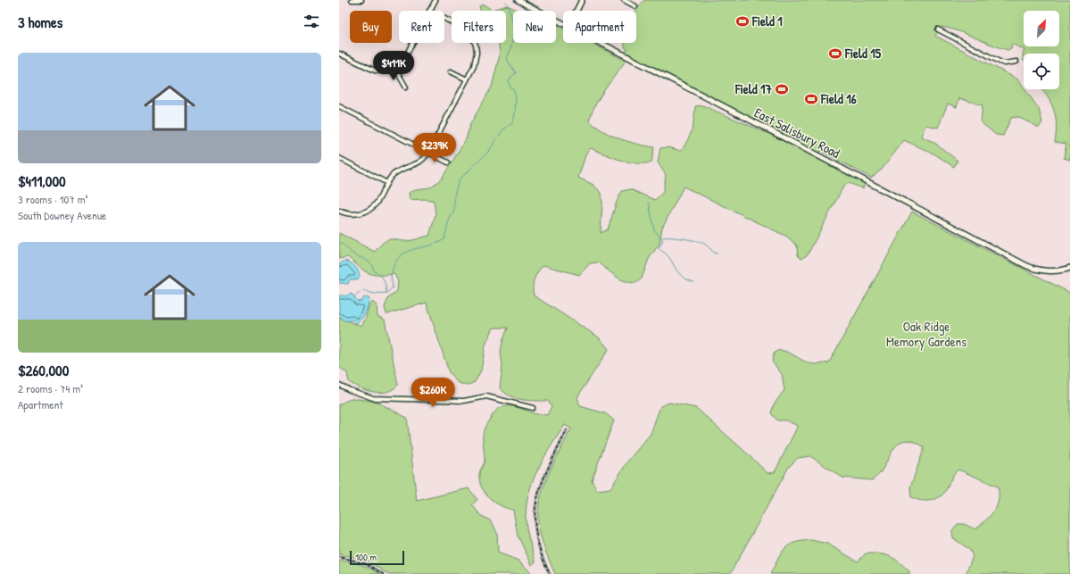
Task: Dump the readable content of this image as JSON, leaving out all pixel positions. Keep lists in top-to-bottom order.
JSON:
{
  "streets": {
    "street": ["East Salisbury Road"]
  },
  "parks": ["Oak Ridge Memory Gardens"],
  "places": {
    "sports": [
      "Field 1",
      "Field 15",
      "Field 17",
      "Field 16"
    ]
  },
  "scale_bar": "100 m",
  "north": "top right",
  "page": {
    "heading": "3 homes",
    "chip": [
      "Buy",
      "Rent",
      "Filters",
      "New",
      "Apartment"
    ],
    "list": [
      {
        "name": "$411,000",
        "note": "3 rooms · 107 m² · South Downey Avenue"
      },
      {
        "name": "$260,000",
        "note": "2 rooms · 74 m² · Apartment"
      }
    ],
    "price": ["$411K", "$239K", "$260K"],
    "scale": "100 m"
  }
}
